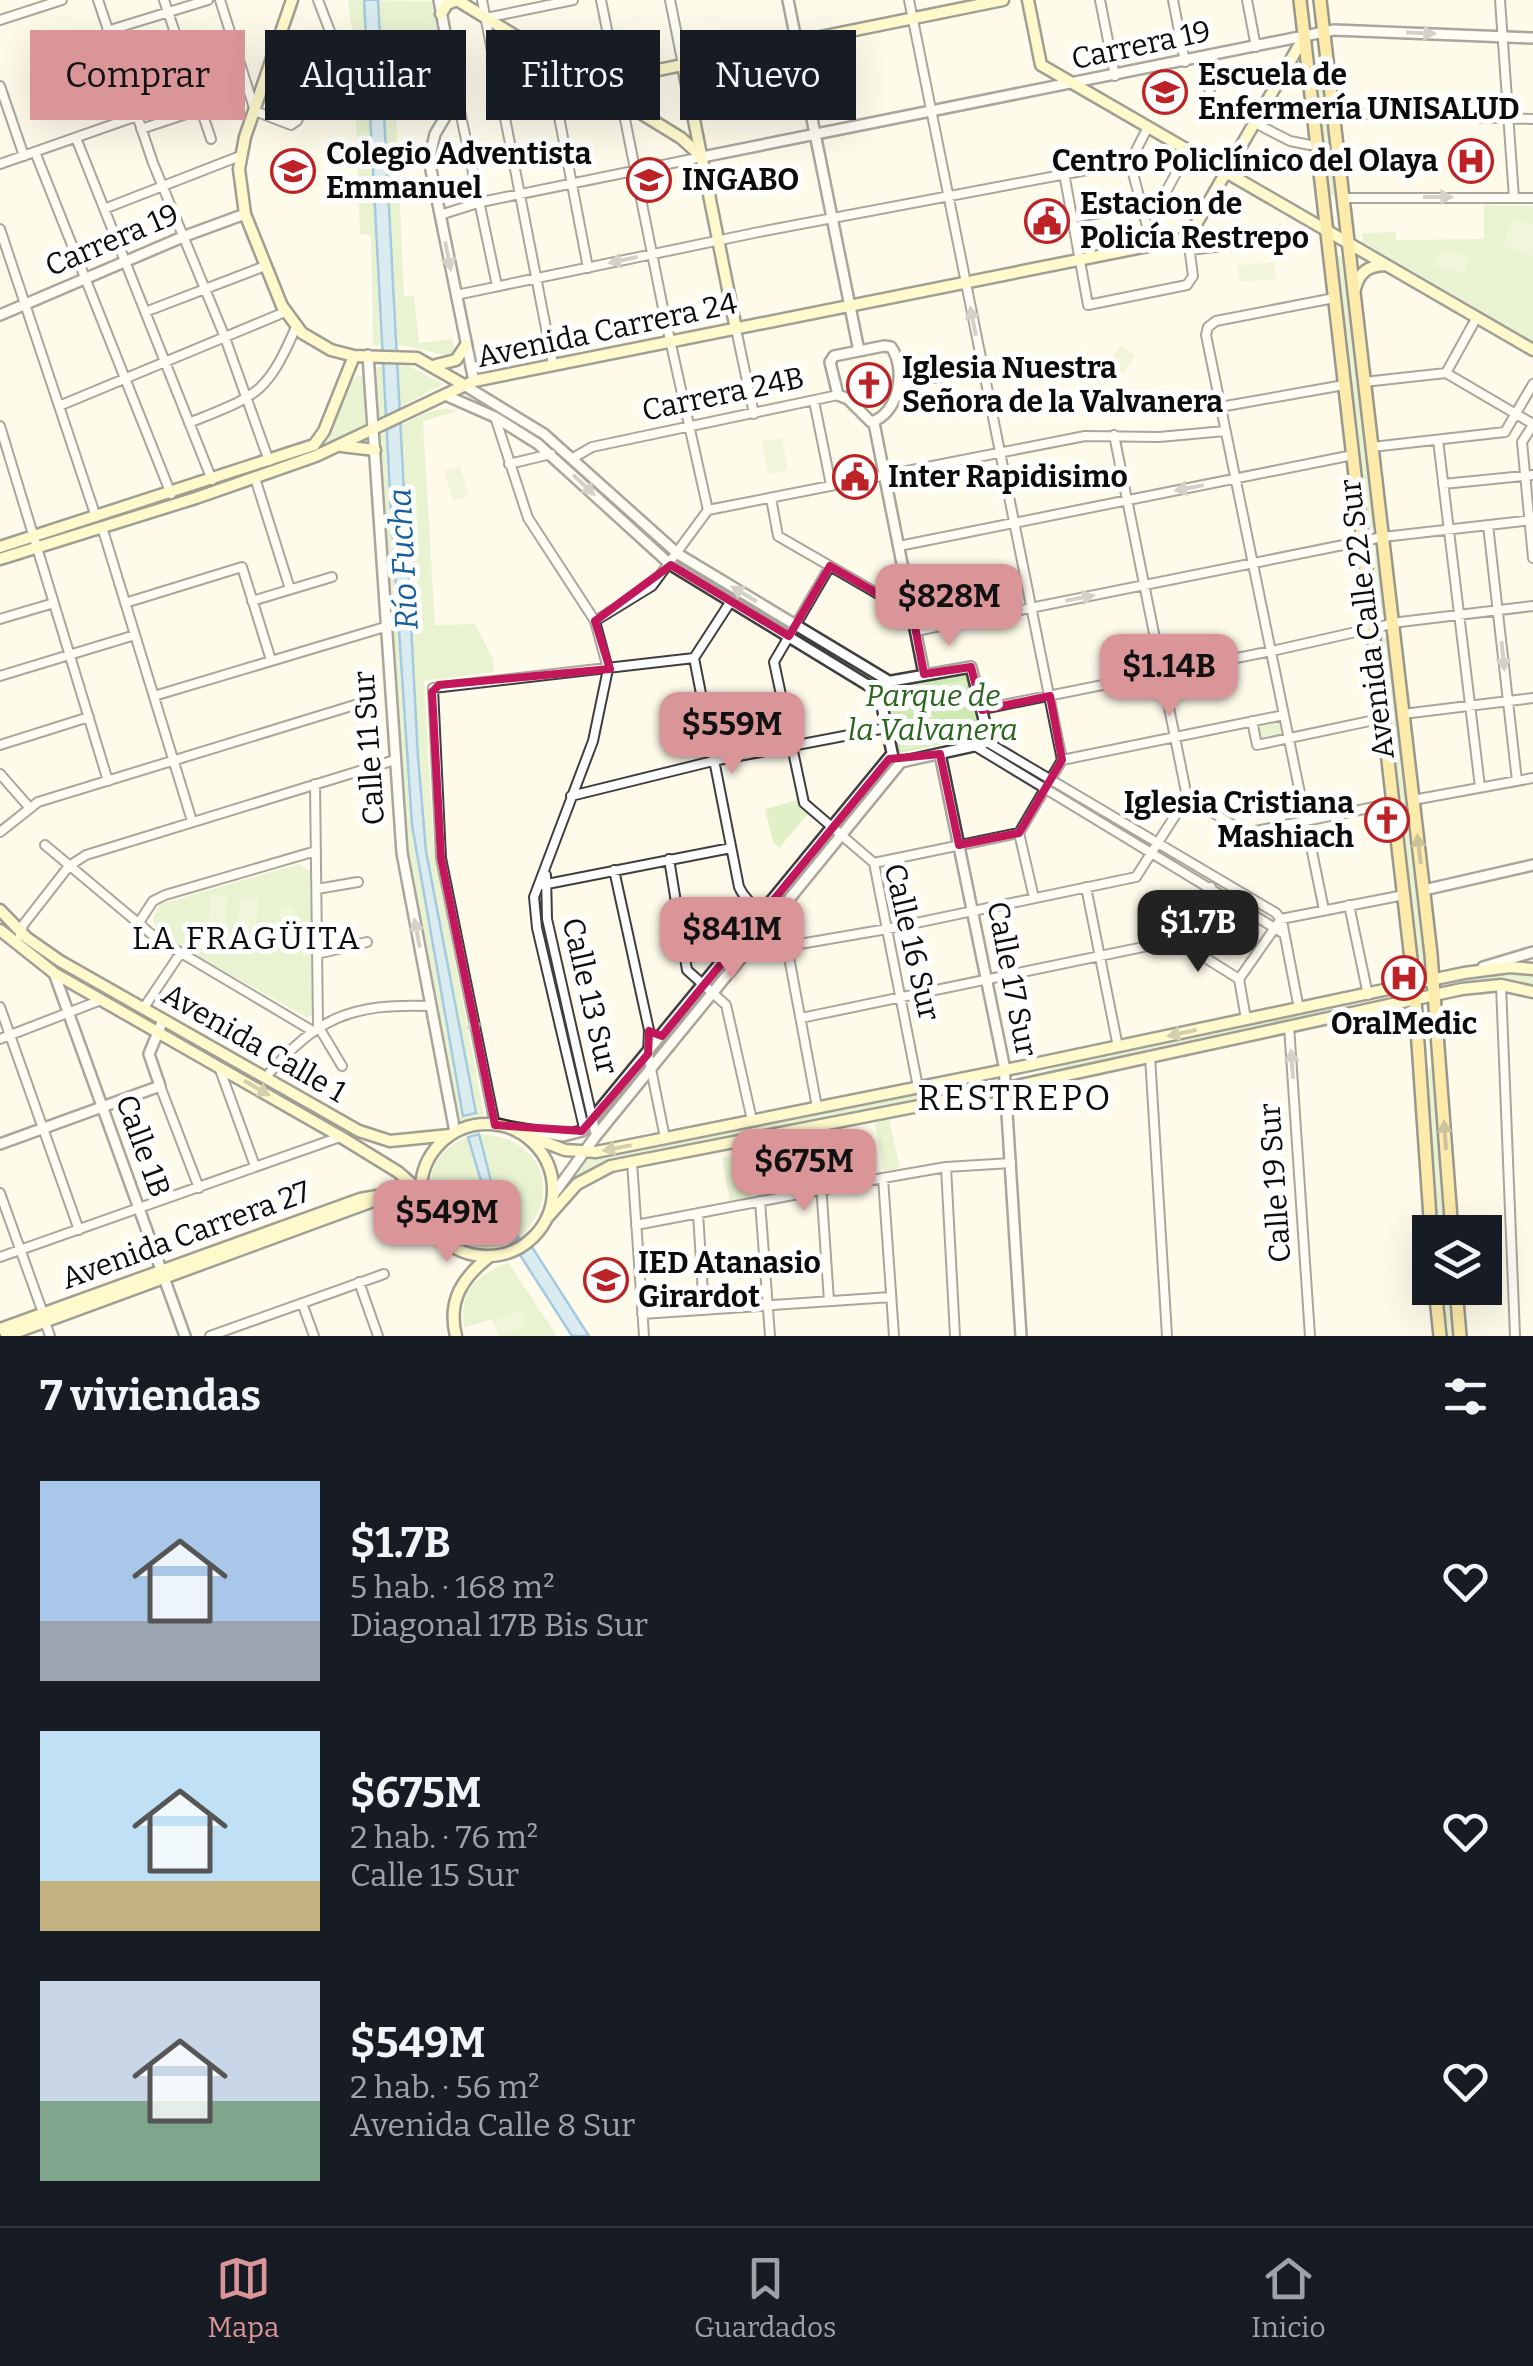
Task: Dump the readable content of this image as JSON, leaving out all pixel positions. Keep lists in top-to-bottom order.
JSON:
{
  "streets": {
    "main road": [
      "Avenida Carrera 24",
      "Avenida Calle 22 Sur",
      "Avenida Calle 1",
      "Avenida Carrera 27"
    ],
    "street": [
      "Carrera 19",
      "Carrera 24B",
      "Calle 11 Sur",
      "Calle 16 Sur",
      "Calle 17 Sur",
      "Calle 13 Sur",
      "Calle 1B",
      "Calle 19 Sur"
    ]
  },
  "crossings": [
    ["Carrera 19", "Avenida Calle 22 Sur"],
    ["Avenida Carrera 24", "Calle 11 Sur"],
    ["Calle 11 Sur", "Avenida Calle 1"],
    ["Calle 11 Sur", "Avenida Carrera 27"],
    ["Avenida Calle 1", "Calle 1B"],
    ["Avenida Calle 1", "Avenida Carrera 27"],
    ["Calle 1B", "Avenida Carrera 27"]
  ],
  "one_way": ["Calle 19 Sur"],
  "districts": ["LA FRAGÜITA", "RESTREPO"],
  "water": ["Río Fucha"],
  "parks": ["Parque de la Valvanera"],
  "places": {
    "school or university": [
      "Escuela de Enfermería UNISALUD",
      "Colegio Adventista Emmanuel",
      "INGABO",
      "IED Atanasio Girardot"
    ],
    "hospital": ["Centro Policlínico del Olaya", "OralMedic"],
    "public building": ["Estacion de Policía Restrepo", "Inter Rapidisimo"],
    "church": ["Iglesia Nuestra Señora de la Valvanera", "Iglesia Cristiana Mashiach"]
  },
  "page": {
    "chip": [
      "Comprar",
      "Alquilar",
      "Filtros",
      "Nuevo"
    ],
    "price": [
      "$828M",
      "$1.14B",
      "$559M",
      "$1.7B",
      "$841M",
      "$675M",
      "$549M"
    ],
    "heading": "7 viviendas",
    "list": [
      {
        "name": "$1.7B",
        "note": "5 hab. · 168 m² · Diagonal 17B Bis Sur"
      },
      {
        "name": "$675M",
        "note": "2 hab. · 76 m² · Calle 15 Sur"
      },
      {
        "name": "$549M",
        "note": "2 hab. · 56 m² · Avenida Calle 8 Sur"
      }
    ],
    "tabs": ["Mapa", "Guardados", "Inicio"]
  }
}
